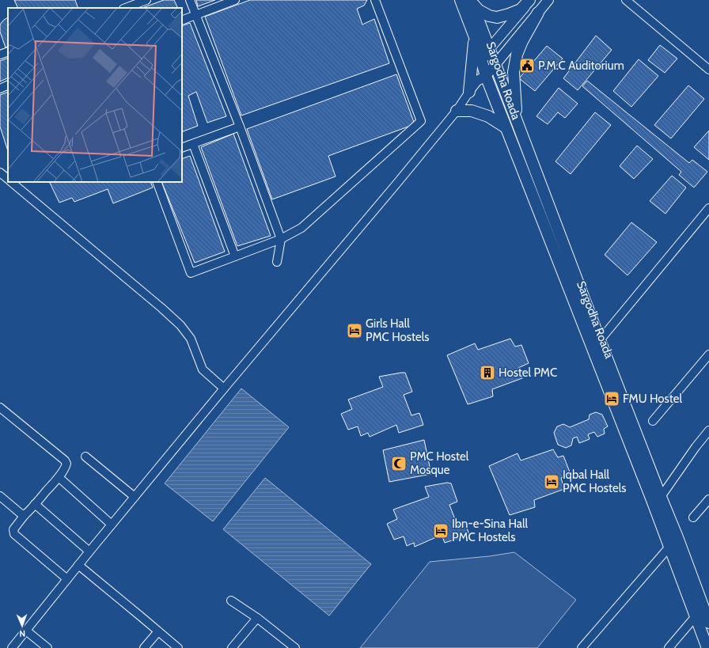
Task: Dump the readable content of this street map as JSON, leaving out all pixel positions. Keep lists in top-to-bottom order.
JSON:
{
  "streets": {
    "highway": ["Sargodha Roada"]
  },
  "places": {
    "public building": ["P.M.C Auditorium"],
    "hotel": [
      "Girls Hall PMC Hostels",
      "FMU Hostel",
      "Iqbal Hall PMC Hostels",
      "Ibn-e-Sina Hall PMC Hostels"
    ],
    "building": ["Hostel PMC"],
    "mosque": ["PMC Hostel Mosque"]
  },
  "north": "bottom"
}
